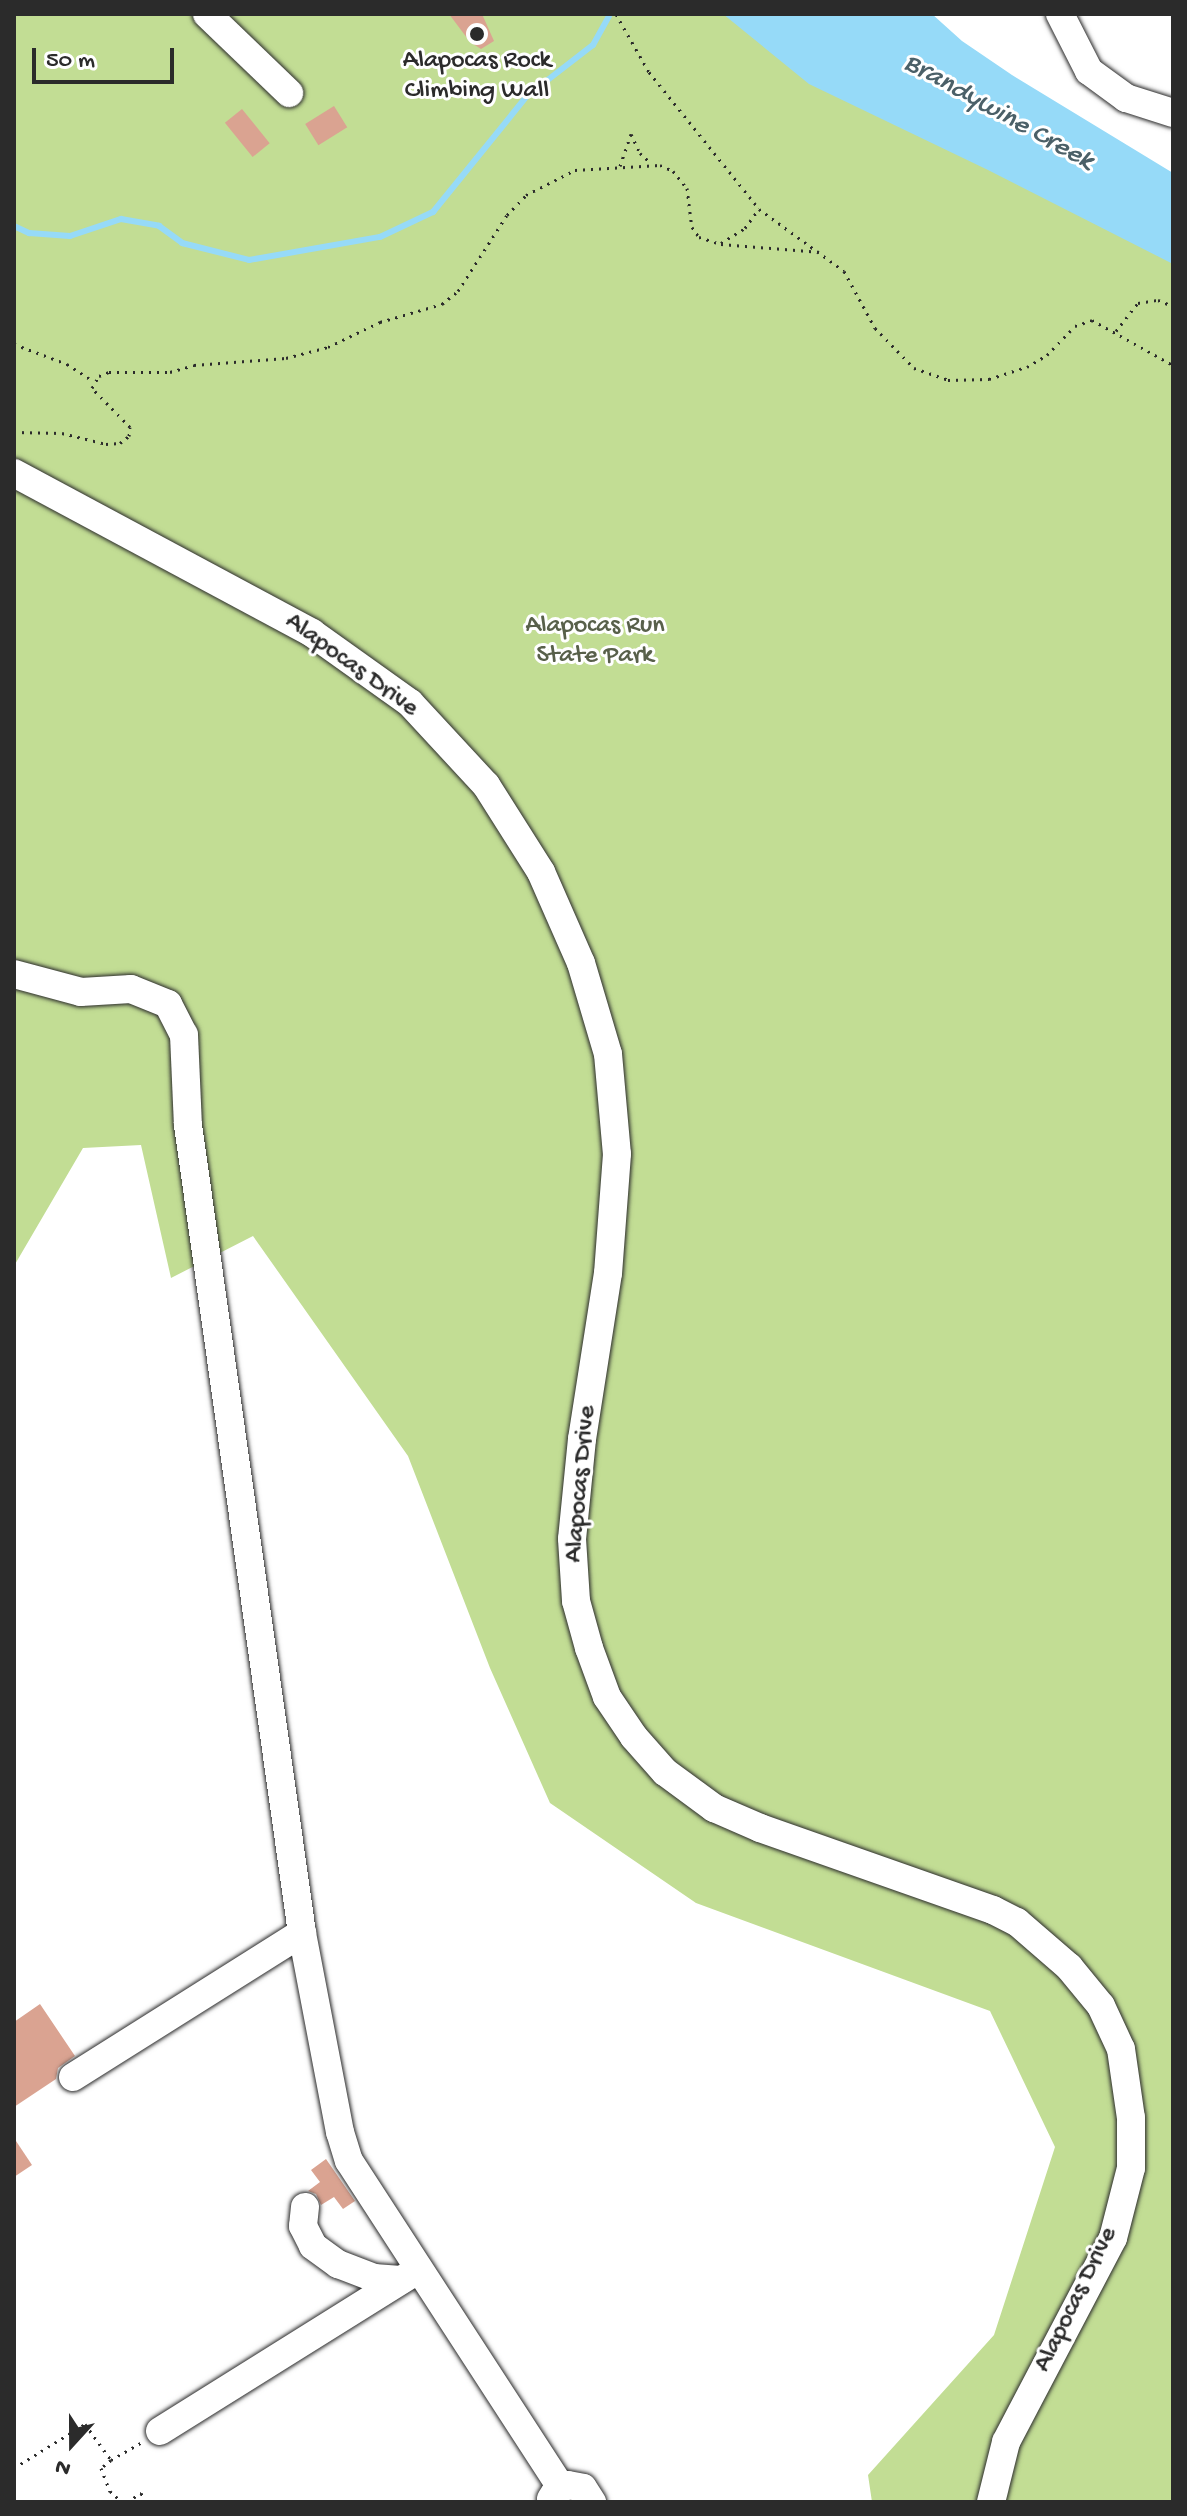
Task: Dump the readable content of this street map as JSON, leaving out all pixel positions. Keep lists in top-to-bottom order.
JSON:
{
  "streets": {
    "street": ["Alapocas Drive"]
  },
  "water": ["Brandywine Creek"],
  "parks": ["Alapocas Run State Park"],
  "places": ["Alapocas Rock Climbing Wall"],
  "scale_bar": "50 m",
  "north": "bottom"
}
